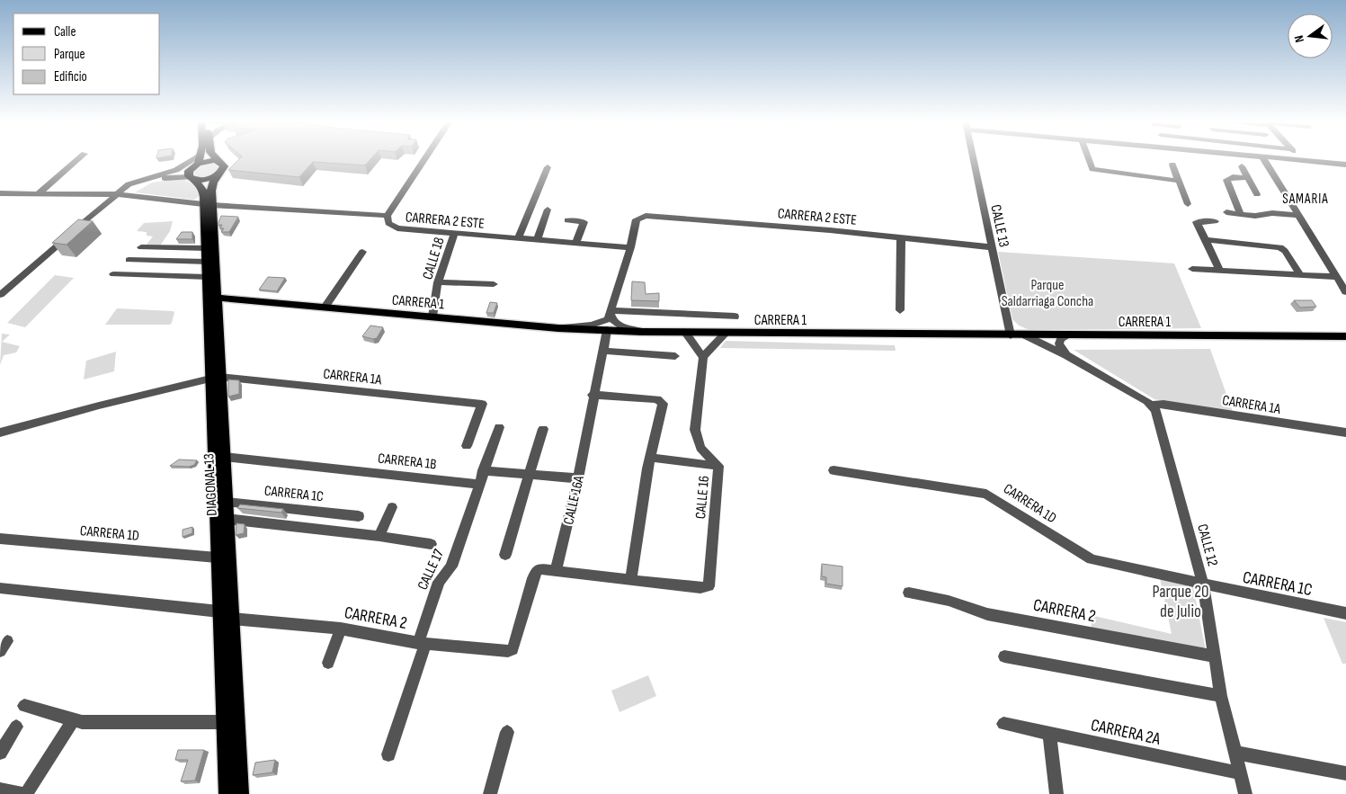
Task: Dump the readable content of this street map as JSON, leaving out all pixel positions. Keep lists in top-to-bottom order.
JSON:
{
  "streets": {
    "main road": ["CARRERA 1", "DIAGONAL 13"],
    "street": [
      "CARRERA 2 ESTE",
      "CALLE 13",
      "CALLE 18",
      "CARRERA 1A",
      "CARRERA 1B",
      "CARRERA 1C",
      "CALLE 16",
      "CALLE 16A",
      "CARRERA 1D",
      "CALLE 12",
      "CALLE 17",
      "CARRERA 2",
      "CARRERA 2A"
    ]
  },
  "crossings": [
    ["CARRERA 2 ESTE", "CALLE 13"],
    ["CARRERA 2 ESTE", "CALLE 18"],
    ["CARRERA 2 ESTE", "DIAGONAL 13"],
    ["CALLE 13", "CARRERA 1"],
    ["CALLE 18", "CARRERA 1"],
    ["CARRERA 1", "DIAGONAL 13"],
    ["CARRERA 1", "CALLE 16A"],
    ["CARRERA 1A", "DIAGONAL 13"],
    ["CARRERA 1A", "CALLE 12"],
    ["CARRERA 1B", "DIAGONAL 13"],
    ["CARRERA 1B", "CALLE 17"],
    ["DIAGONAL 13", "CARRERA 1C"],
    ["DIAGONAL 13", "CARRERA 1D"],
    ["DIAGONAL 13", "CARRERA 2"],
    ["CARRERA 1C", "CARRERA 1D"],
    ["CARRERA 1C", "CALLE 12"],
    ["CALLE 16A", "CARRERA 2"],
    ["CARRERA 1D", "CALLE 12"],
    ["CALLE 12", "CARRERA 2"],
    ["CALLE 12", "CARRERA 2A"],
    ["CALLE 17", "CARRERA 2"]
  ],
  "districts": ["SAMARIA"],
  "parks": ["Parque Saldarriaga Concha", "Parque 20 de Julio"],
  "legend": ["Calle", "Parque", "Edificio"],
  "north": "left"
}
